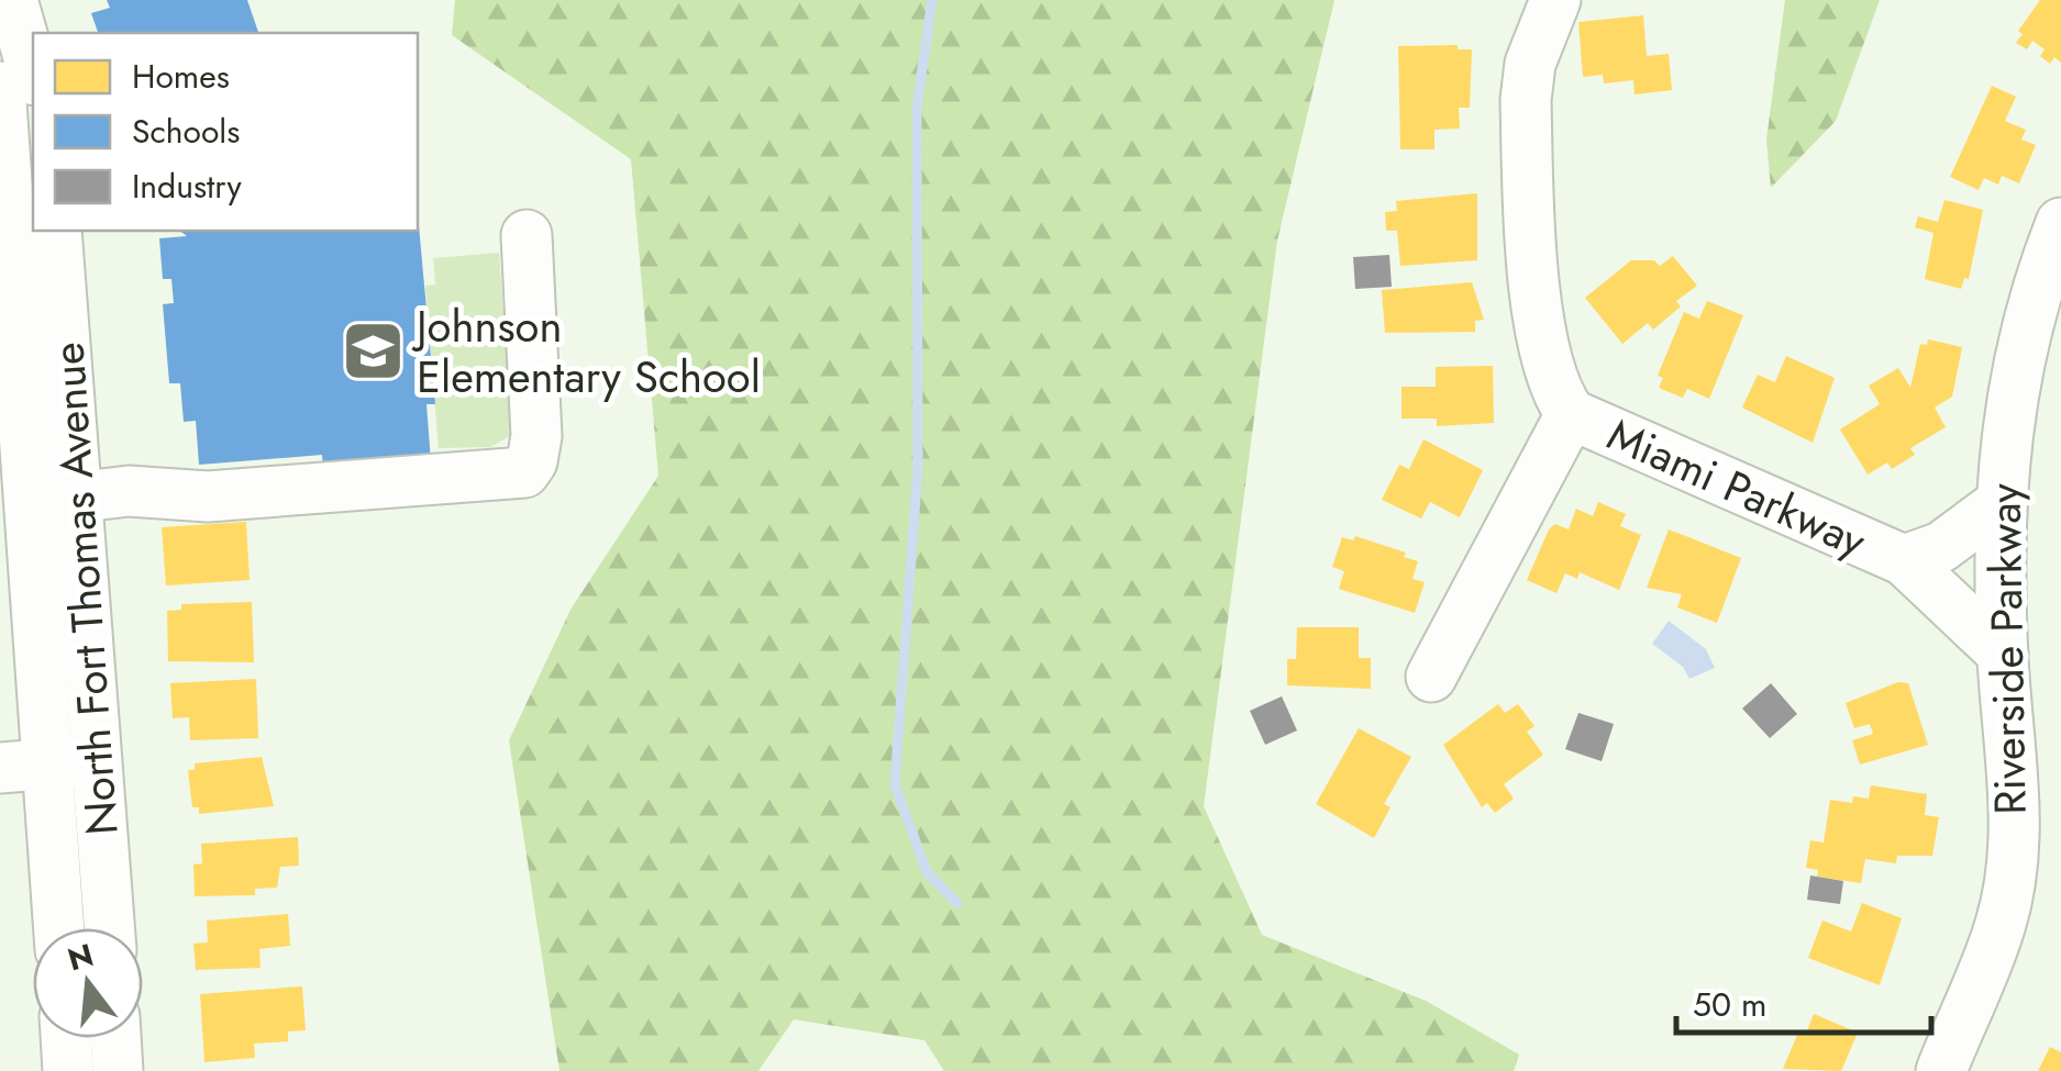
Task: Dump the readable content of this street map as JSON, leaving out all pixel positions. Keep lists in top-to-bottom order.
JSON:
{
  "streets": {
    "street": ["Miami Parkway", "North Fort Thomas Avenue", "Riverside Parkway"]
  },
  "crossings": [
    ["Miami Parkway", "Riverside Parkway"]
  ],
  "places": {
    "school or university": ["Johnson Elementary School"]
  },
  "legend": ["Homes", "Schools", "Industry"],
  "scale_bar": "50 m",
  "north": "top"
}
